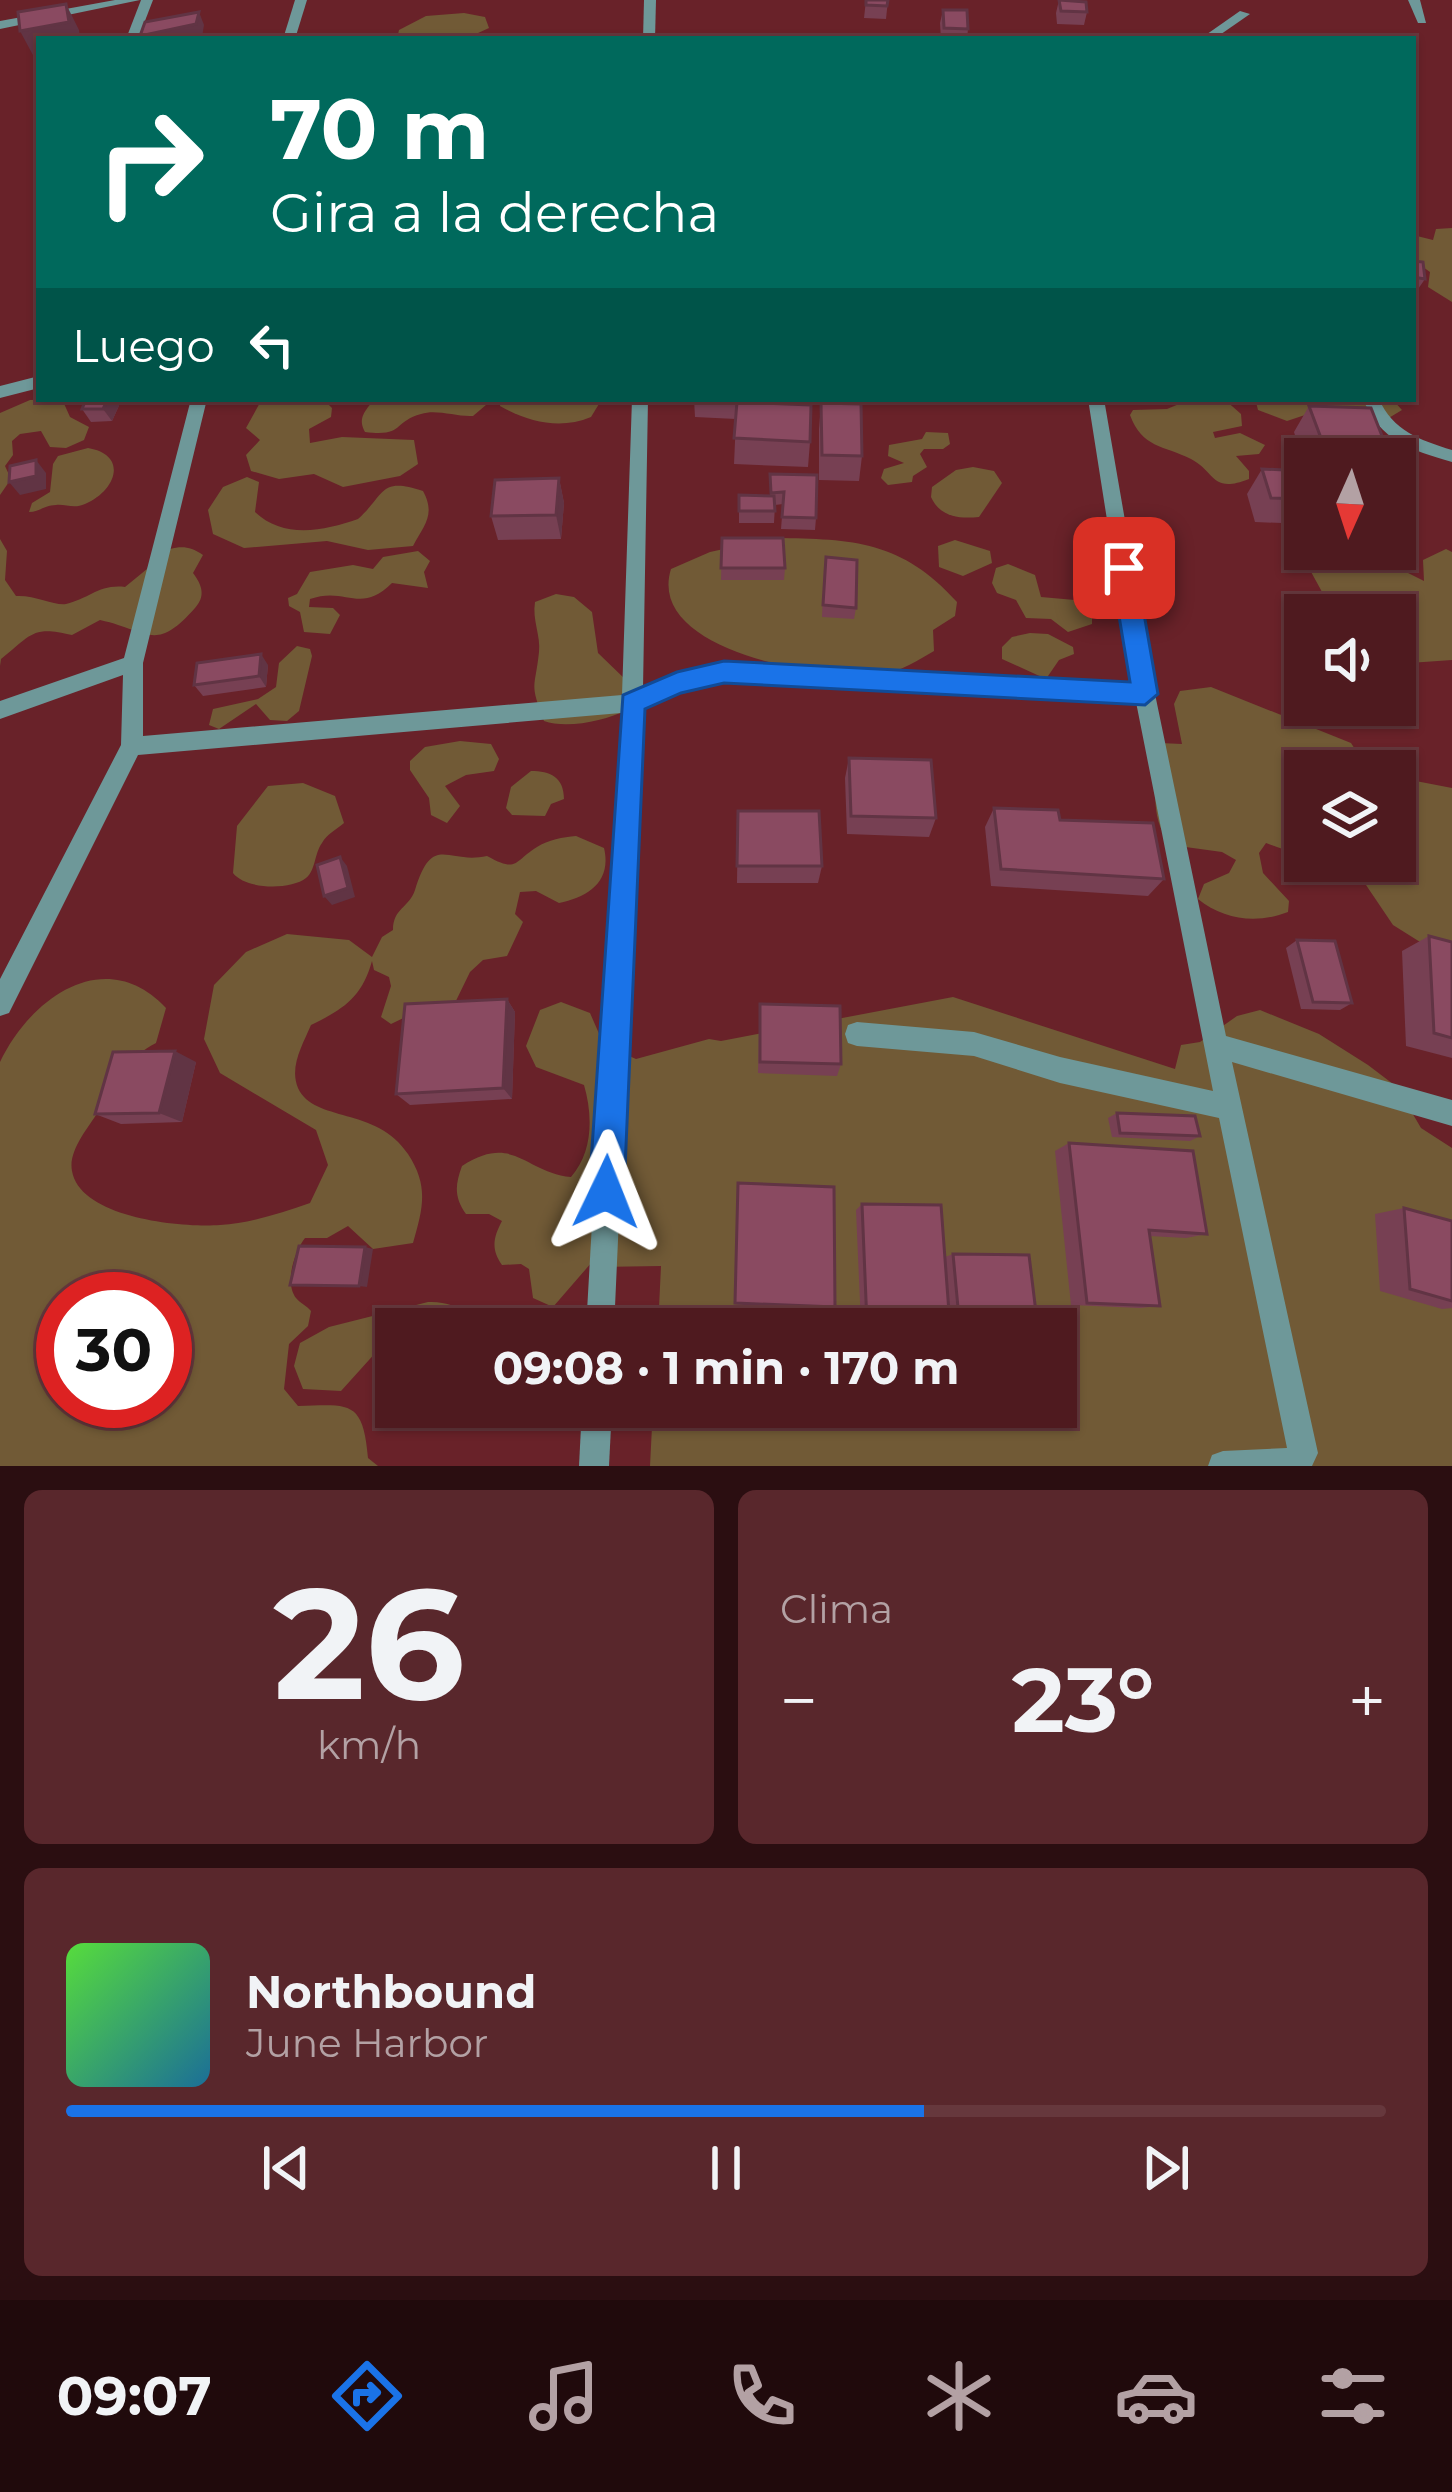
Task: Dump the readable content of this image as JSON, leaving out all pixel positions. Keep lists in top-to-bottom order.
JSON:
{
  "north": "bottom",
  "page": {
    "turn": ["70 m", "Gira a la derecha"],
    "then": "Luego",
    "limit": "30",
    "trip": "09:08 · 1 min · 170 m",
    "tile": [
      ["26", "km/h"],
      "Clima"
    ],
    "heat": ["−", "23°", "+"],
    "song": ["Northbound", "June Harbor"],
    "tabs": "09:07"
  }
}
